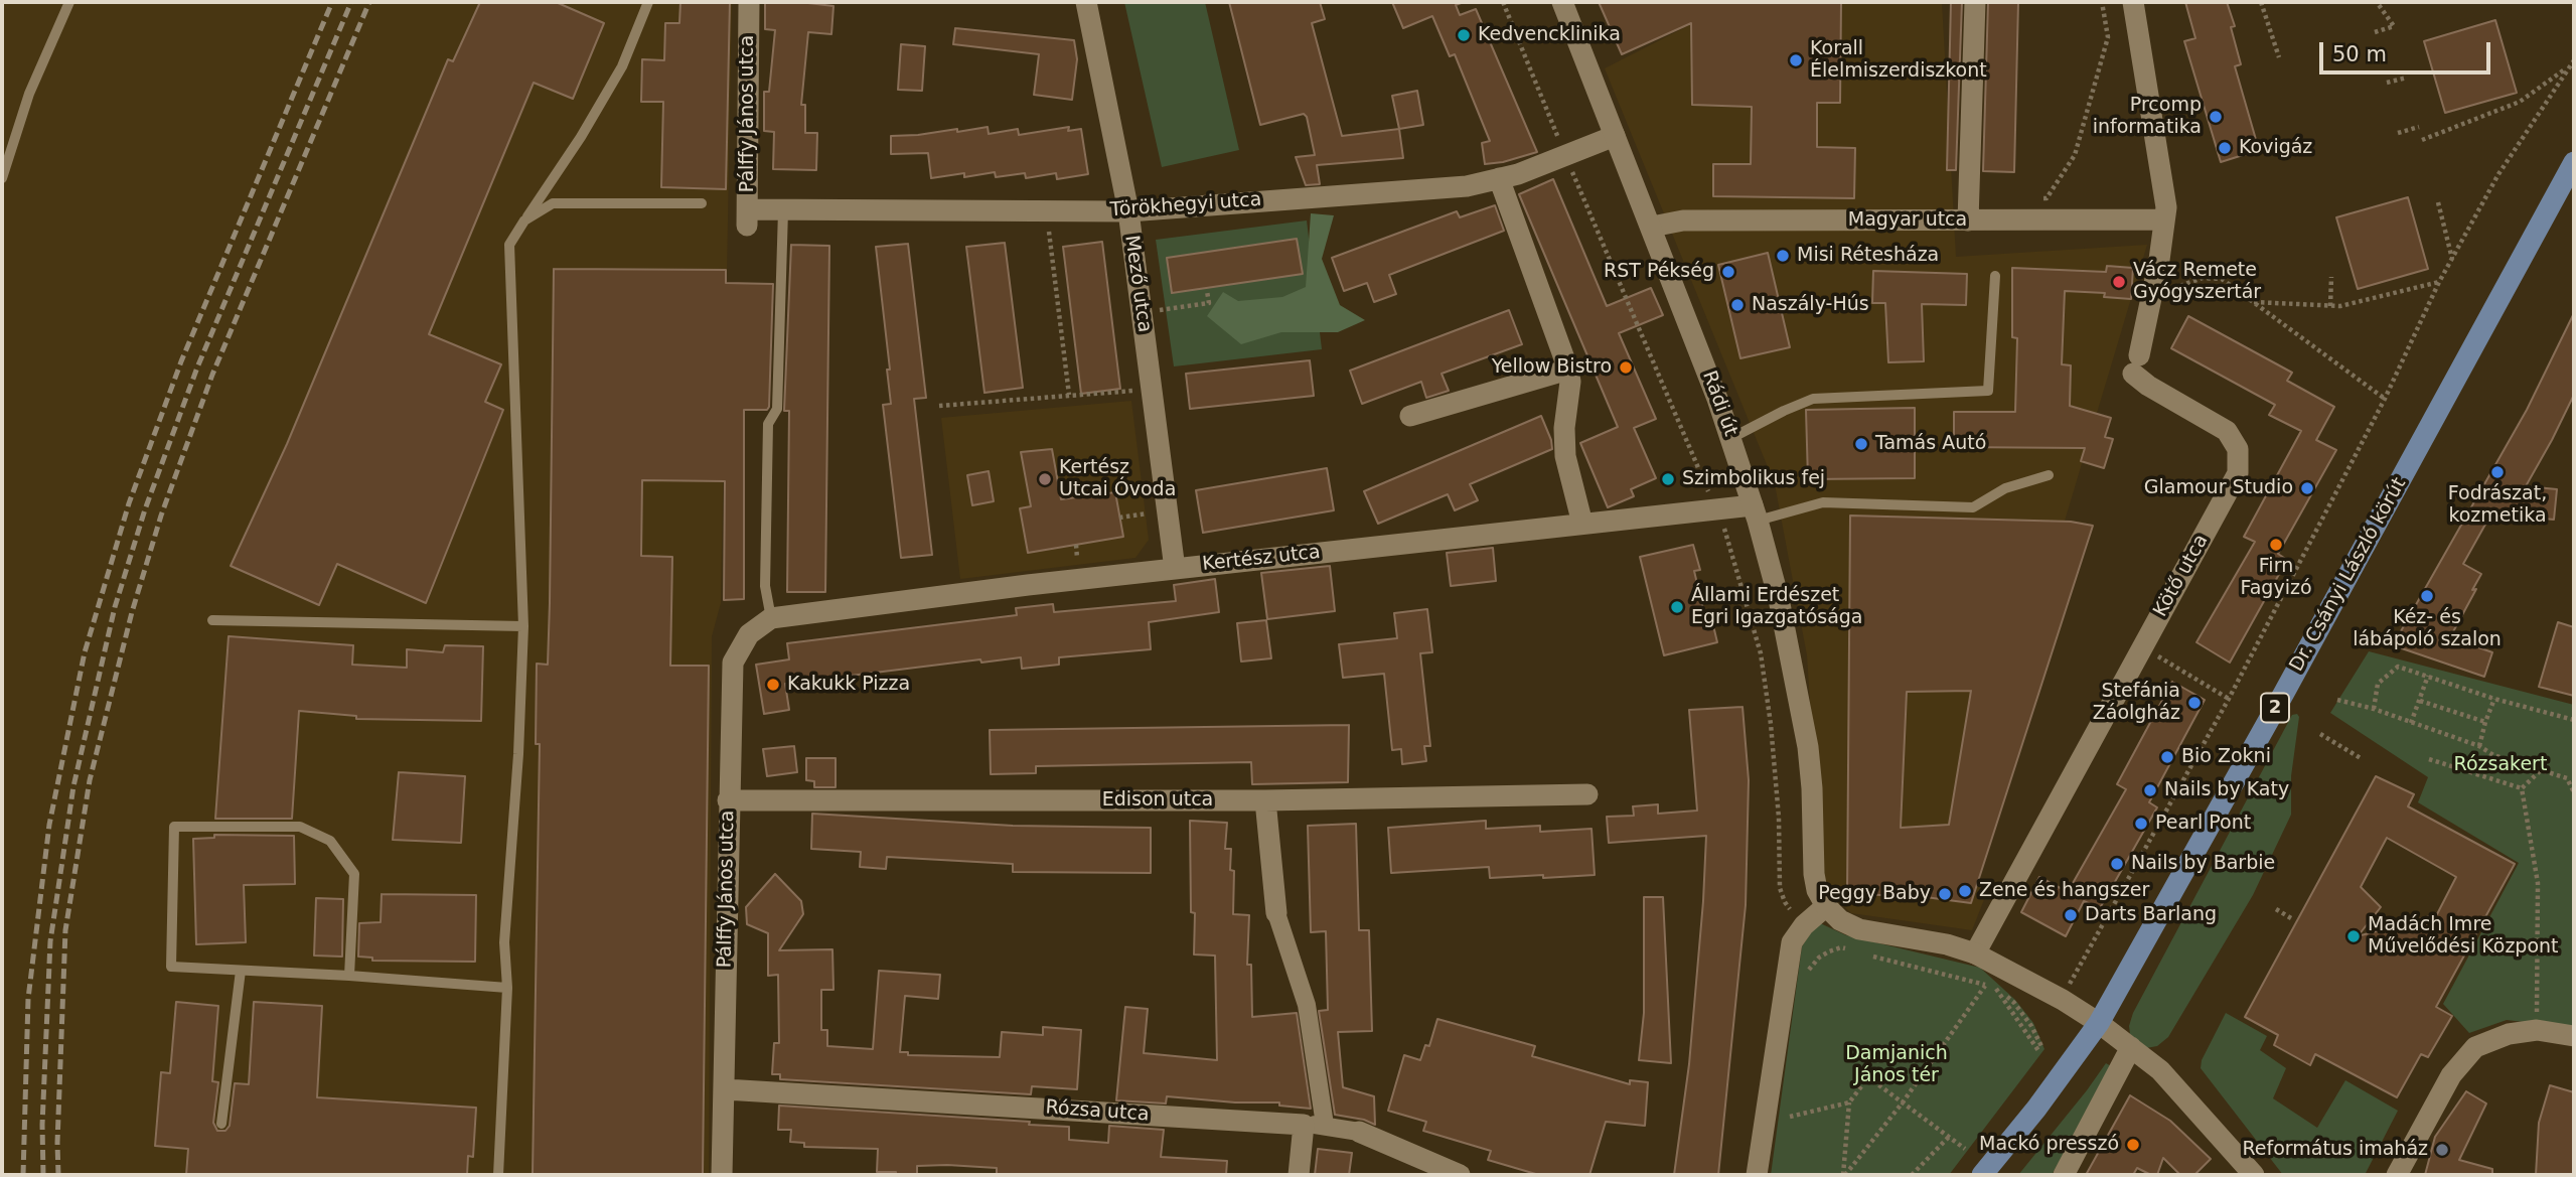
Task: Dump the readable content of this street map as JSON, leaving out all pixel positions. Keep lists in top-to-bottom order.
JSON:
{
  "streets": {
    "main road": ["Dr. Csányi László körút", "2"],
    "street": [
      "Pálffy János utca",
      "Törökhegyi utca",
      "Magyar utca",
      "Mező utca",
      "Rádi út",
      "Kertész utca",
      "Kötő utca",
      "Edison utca",
      "Rózsa utca"
    ]
  },
  "crossings": [
    ["Pálffy János utca", "Törökhegyi utca"],
    ["Pálffy János utca", "Kertész utca"],
    ["Pálffy János utca", "Edison utca"],
    ["Pálffy János utca", "Rózsa utca"],
    ["Törökhegyi utca", "Mező utca"],
    ["Törökhegyi utca", "Rádi út"],
    ["Magyar utca", "Rádi út"],
    ["Magyar utca", "Kötő utca"],
    ["Mező utca", "Kertész utca"],
    ["Rádi út", "Kertész utca"],
    ["Dr. Csányi László körút", "2"]
  ],
  "parks": ["Rózsakert", "Damjanich János tér"],
  "places": [
    "Kedvencklinika",
    "Korall Élelmiszerdiszkont",
    "Prcomp informatika",
    "Kovigáz",
    "Misi Rétesháza",
    "RST Pékség",
    "Vácz Remete Gyógyszertár",
    "Naszály-Hús",
    "Yellow Bistro",
    "Tamás Autó",
    "Fodrászat, kozmetika",
    "Kertész Utcai Óvoda",
    "Szimbolikus fej",
    "Glamour Studio",
    "Firn Fagyizó",
    "Kéz- és lábápoló szalon",
    "Állami Erdészet Egri Igazgatósága",
    "Kakukk Pizza",
    "Stefánia Záolgház",
    "Bio Zokni",
    "Nails by Katy",
    "Pearl Pont",
    "Nails by Barbie",
    "Zene és hangszer",
    "Peggy Baby",
    "Darts Barlang",
    "Madách Imre Művelődési Központ",
    "Mackó presszó",
    "Református imaház"
  ],
  "scale_bar": "50 m"
}
